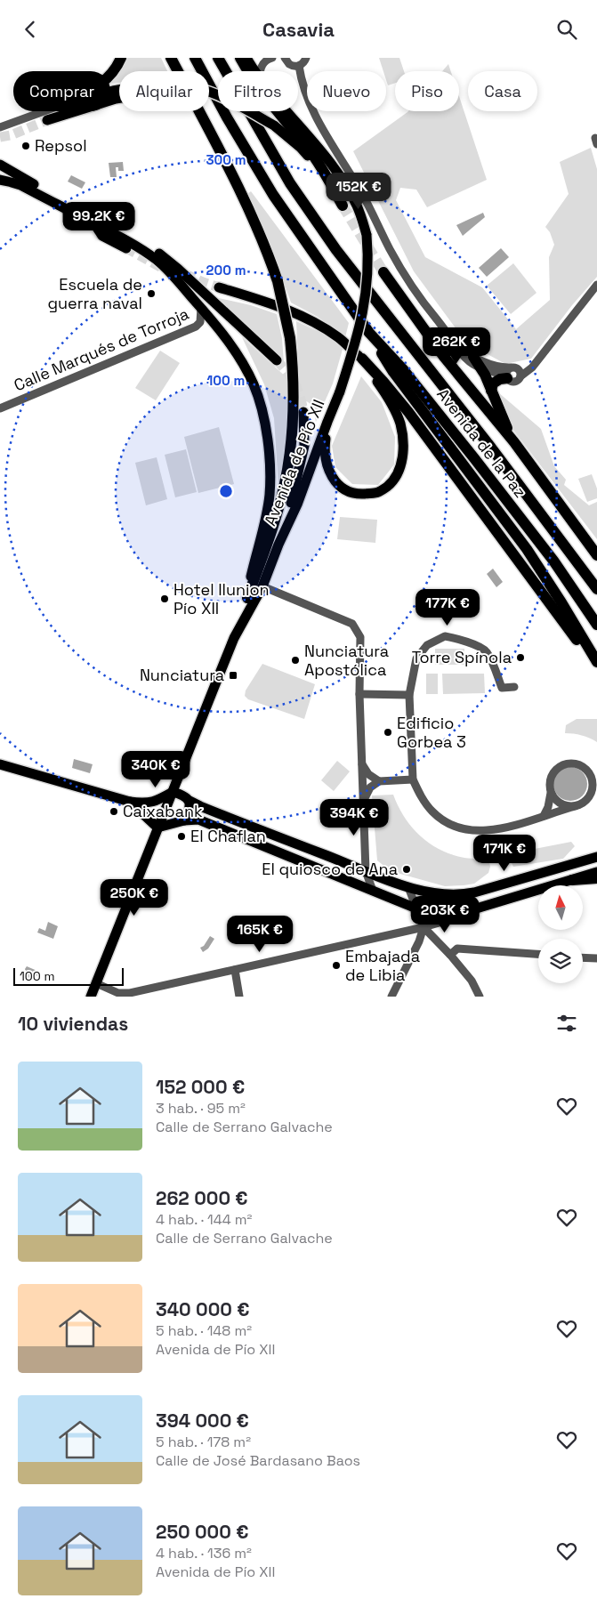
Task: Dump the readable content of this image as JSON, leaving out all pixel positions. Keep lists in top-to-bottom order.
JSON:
{
  "streets": {
    "highway": ["Avenida de la Paz"],
    "main road": ["Avenida de Pío XII"],
    "street": ["Calle Marqués de Torroja"]
  },
  "crossings": [
    ["Calle Marqués de Torroja", "Avenida de Pío XII"]
  ],
  "places": {
    "other": [
      "Repsol",
      "Escuela de guerra naval",
      "Hotel Ilunion Pío XII",
      "Torre Spínola",
      "Nunciatura Apostólica",
      "Edificio Gorbea 3",
      "Caixabank",
      "El Chaflan",
      "El quiosco de Ana",
      "Embajada de Libia"
    ],
    "transit": ["Nunciatura"]
  },
  "scale_bar": "100 m",
  "north": "top",
  "page": {
    "header": "Casavia",
    "chip": [
      "Comprar",
      "Alquilar",
      "Filtros",
      "Nuevo",
      "Piso",
      "Casa"
    ],
    "price": [
      "152K €",
      "99.2K €",
      "262K €",
      "177K €",
      "340K €",
      "394K €",
      "171K €",
      "250K €",
      "203K €",
      "165K €"
    ],
    "scale": "100 m",
    "heading": "10 viviendas",
    "list": [
      {
        "name": "152 000 €",
        "note": "3 hab. · 95 m² · Calle de Serrano Galvache"
      },
      {
        "name": "262 000 €",
        "note": "4 hab. · 144 m² · Calle de Serrano Galvache"
      },
      {
        "name": "340 000 €",
        "note": "5 hab. · 148 m² · Avenida de Pío XII"
      },
      {
        "name": "394 000 €",
        "note": "5 hab. · 178 m² · Calle de José Bardasano Baos"
      },
      {
        "name": "250 000 €",
        "note": "4 hab. · 136 m² · Avenida de Pío XII"
      }
    ]
  },
  "rings": ["300 m", "200 m", "100 m"]
}
